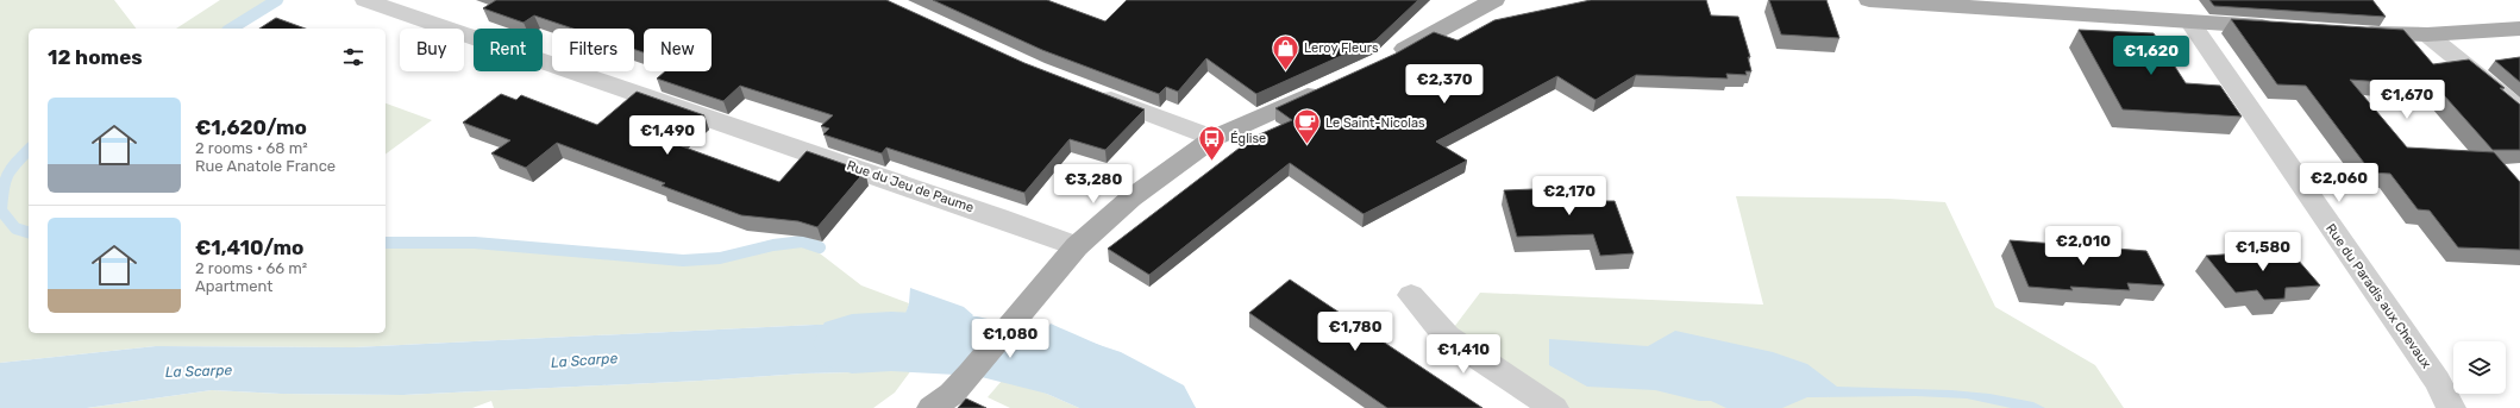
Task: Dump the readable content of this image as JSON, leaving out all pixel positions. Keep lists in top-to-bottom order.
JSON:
{
  "streets": {
    "street": ["Rue du Jeu de Paume", "Rue du Paradis aux Chevaux"]
  },
  "water": ["La Scarpe"],
  "places": {
    "shop": ["Leroy Fleurs"],
    "cafe": ["Le Saint-Nicolas"],
    "bus stop": ["Église"]
  },
  "page": {
    "chip": [
      "Buy",
      "Rent",
      "Filters",
      "New"
    ],
    "heading": "12 homes",
    "price": [
      "€1,620",
      "€2,370",
      "€1,670",
      "€1,490",
      "€2,060",
      "€3,280",
      "€2,170",
      "€2,010",
      "€1,580",
      "€1,780",
      "€1,080",
      "€1,410"
    ],
    "list": [
      {
        "name": "€1,620/mo",
        "note": "2 rooms · 68 m² · Rue Anatole France"
      },
      {
        "name": "€1,410/mo",
        "note": "2 rooms · 66 m² · Apartment"
      }
    ]
  }
}
